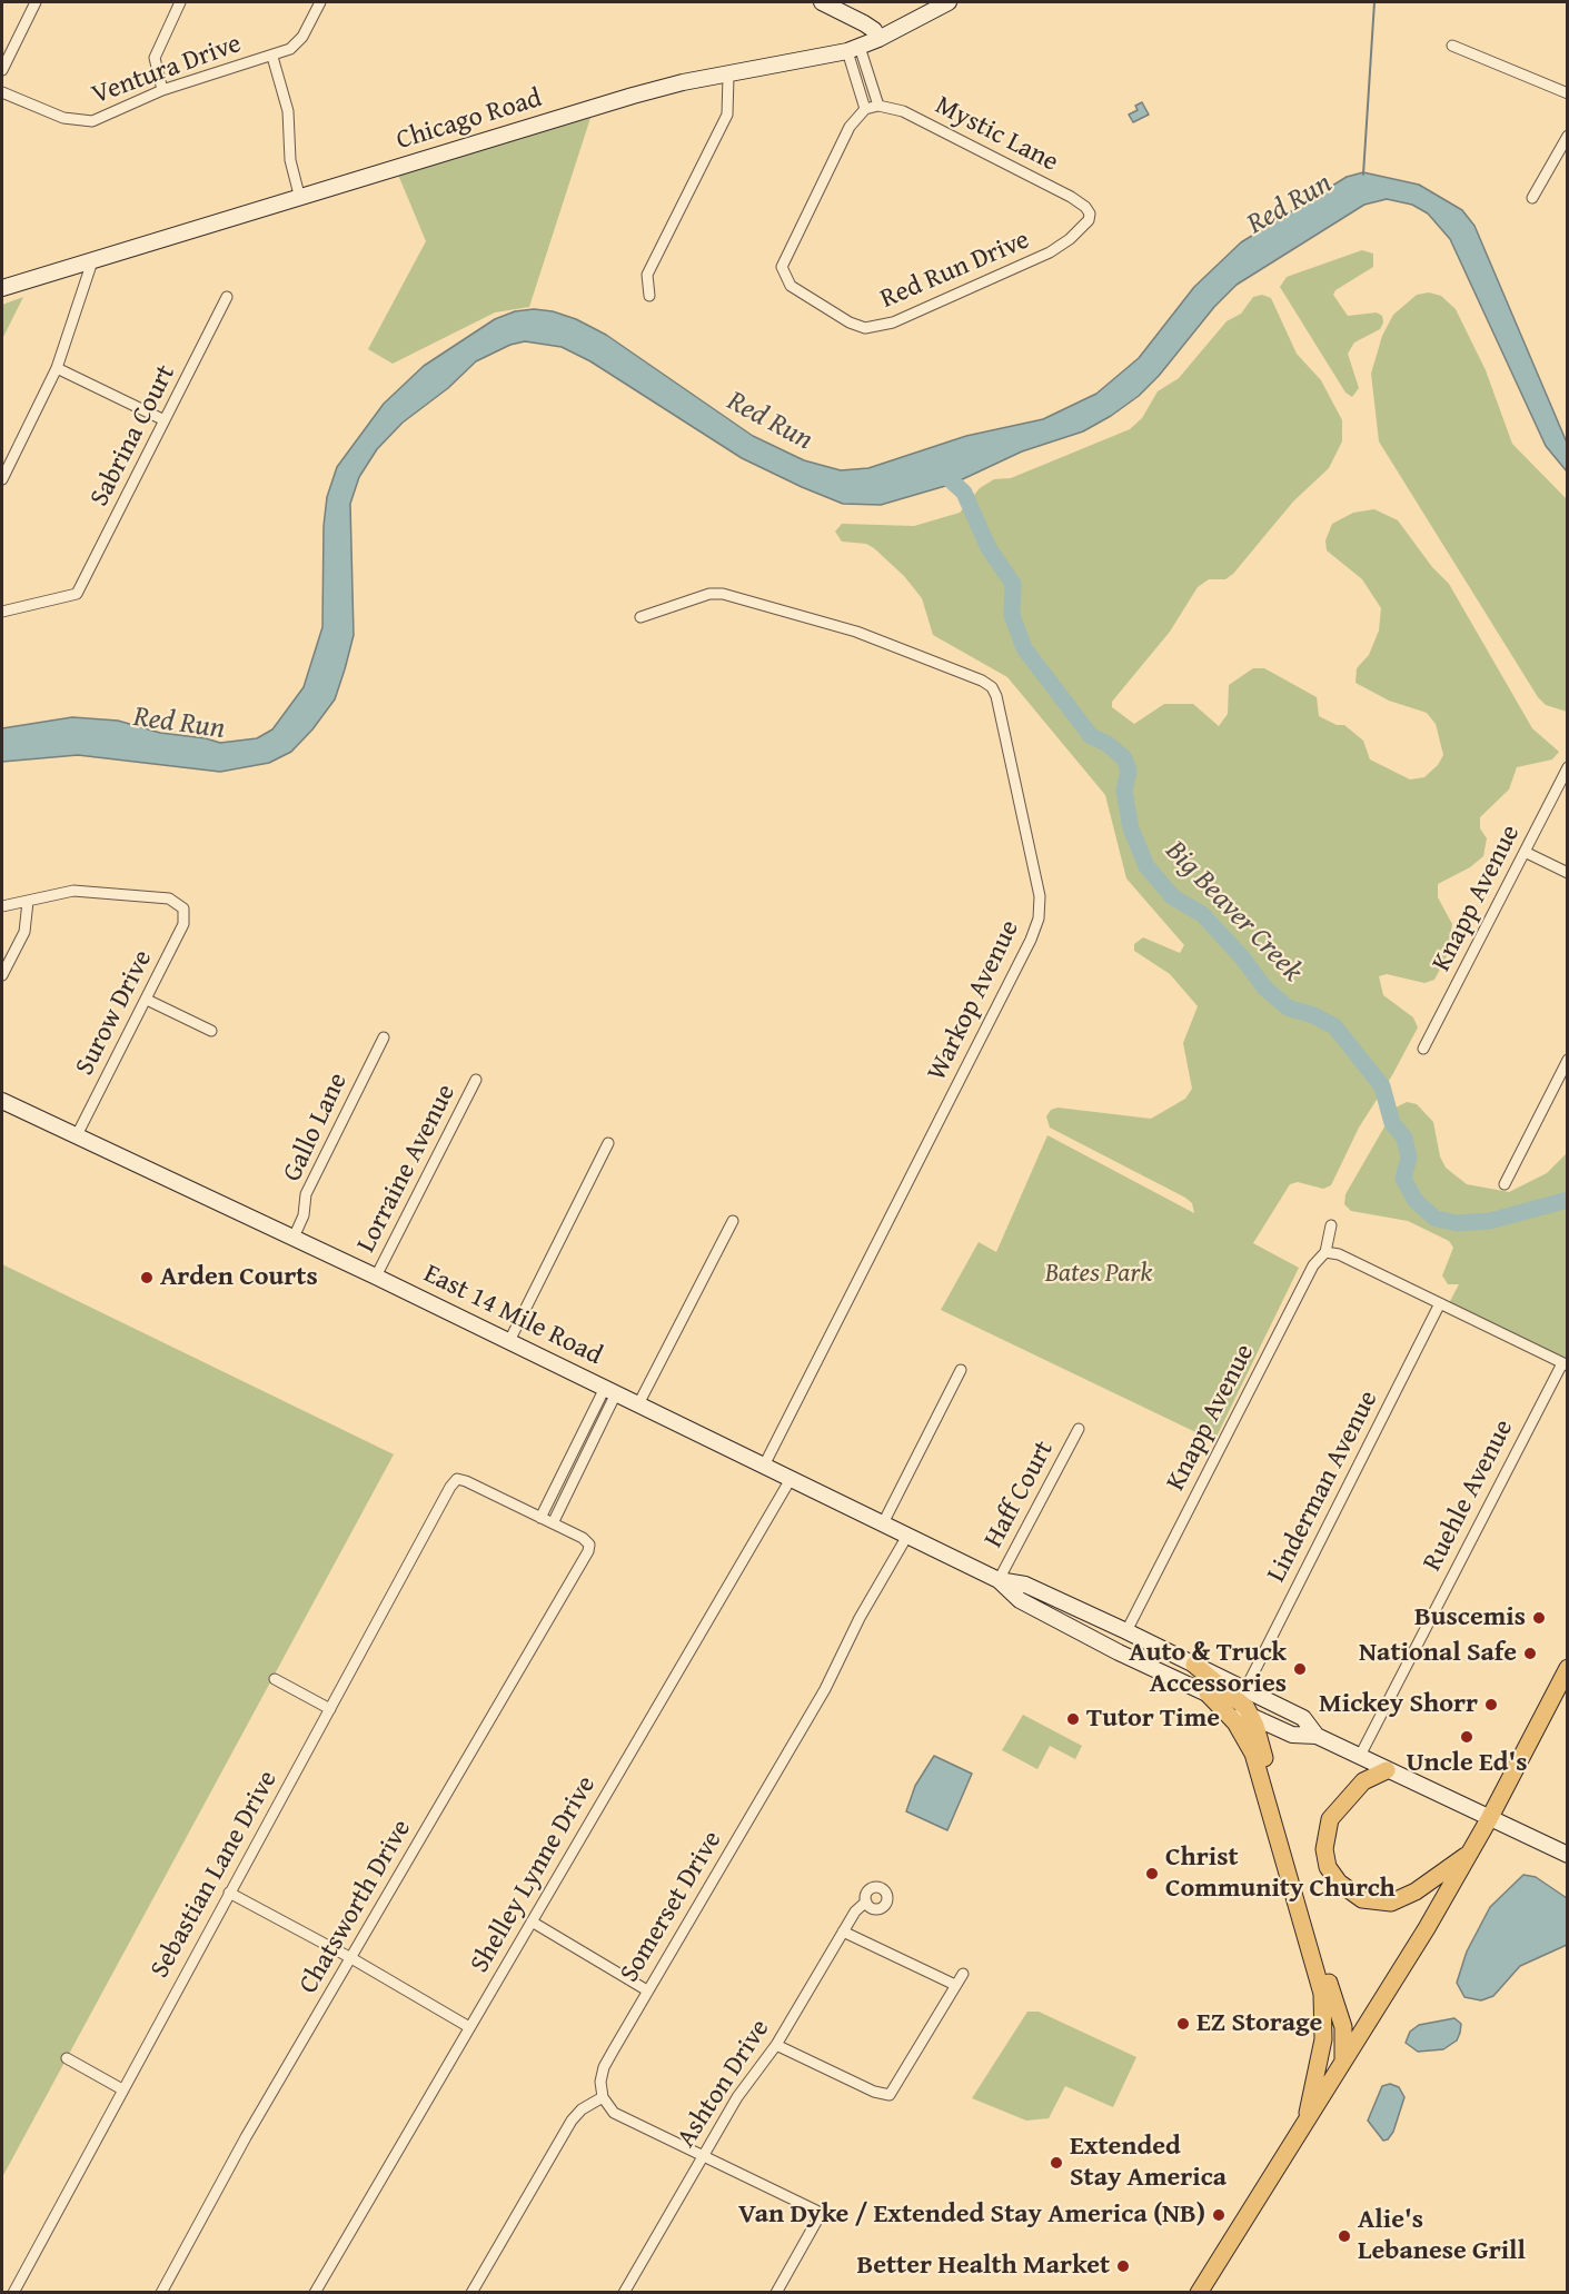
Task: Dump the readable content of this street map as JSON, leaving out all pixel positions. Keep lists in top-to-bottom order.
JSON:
{
  "streets": {
    "main road": ["Chicago Road", "East 14 Mile Road"],
    "street": [
      "Ventura Drive",
      "Mystic Lane",
      "Red Run Drive",
      "Sabrina Court",
      "Knapp Avenue",
      "Warkop Avenue",
      "Surow Drive",
      "Gallo Lane",
      "Lorraine Avenue",
      "Linderman Avenue",
      "Haff Court",
      "Ruehle Avenue",
      "Sebastian Lane Drive",
      "Shelley Lynne Drive",
      "Chatsworth Drive",
      "Somerset Drive",
      "Ashton Drive"
    ]
  },
  "crossings": [
    ["Mystic Lane", "Red Run Drive"],
    ["Knapp Avenue", "East 14 Mile Road"],
    ["Warkop Avenue", "East 14 Mile Road"],
    ["Surow Drive", "East 14 Mile Road"],
    ["Gallo Lane", "East 14 Mile Road"],
    ["Lorraine Avenue", "East 14 Mile Road"],
    ["East 14 Mile Road", "Linderman Avenue"],
    ["East 14 Mile Road", "Haff Court"],
    ["East 14 Mile Road", "Ruehle Avenue"],
    ["East 14 Mile Road", "Shelley Lynne Drive"],
    ["East 14 Mile Road", "Somerset Drive"]
  ],
  "water": ["Red Run", "Big Beaver Creek"],
  "parks": ["Bates Park"],
  "places": [
    "Arden Courts",
    "Buscemis",
    "National Safe",
    "Auto & Truck Accessories",
    "Mickey Shorr",
    "Tutor Time",
    "Uncle Ed's",
    "Christ Community Church",
    "EZ Storage",
    "Extended Stay America",
    "Van Dyke / Extended Stay America (NB)",
    "Alie's Lebanese Grill",
    "Better Health Market"
  ]
}
